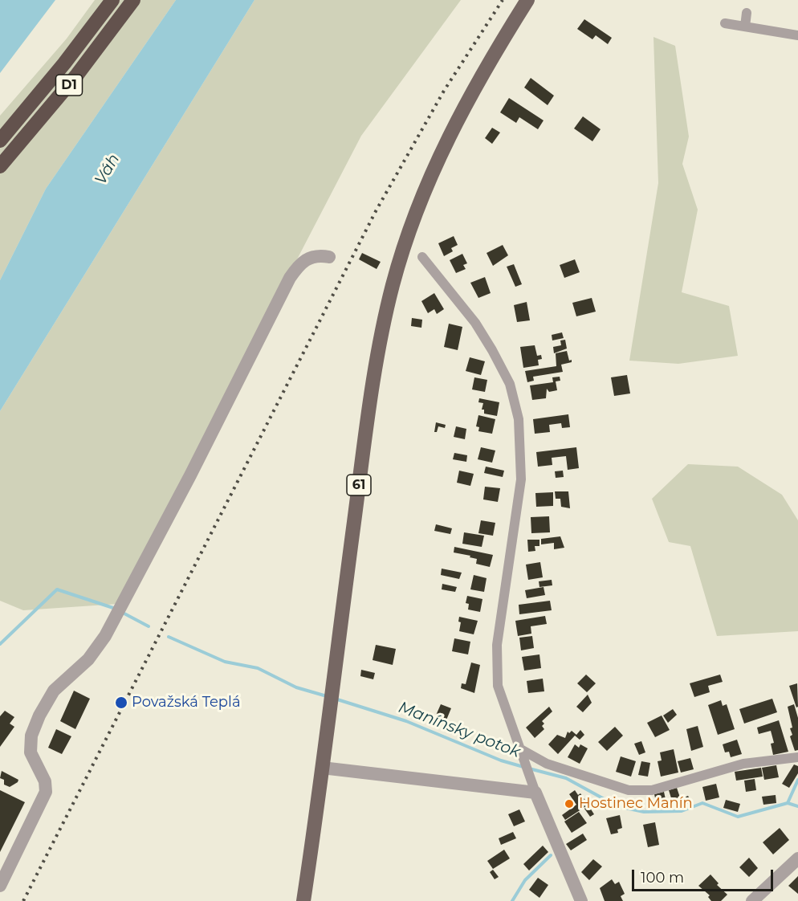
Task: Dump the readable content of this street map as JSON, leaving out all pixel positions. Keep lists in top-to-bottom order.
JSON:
{
  "streets": {
    "highway": ["D1"],
    "main road": ["61"]
  },
  "water": ["Váh", "Manínsky potok"],
  "places": ["Považská Teplá", "Hostinec Manín"],
  "scale_bar": "100 m"
}
